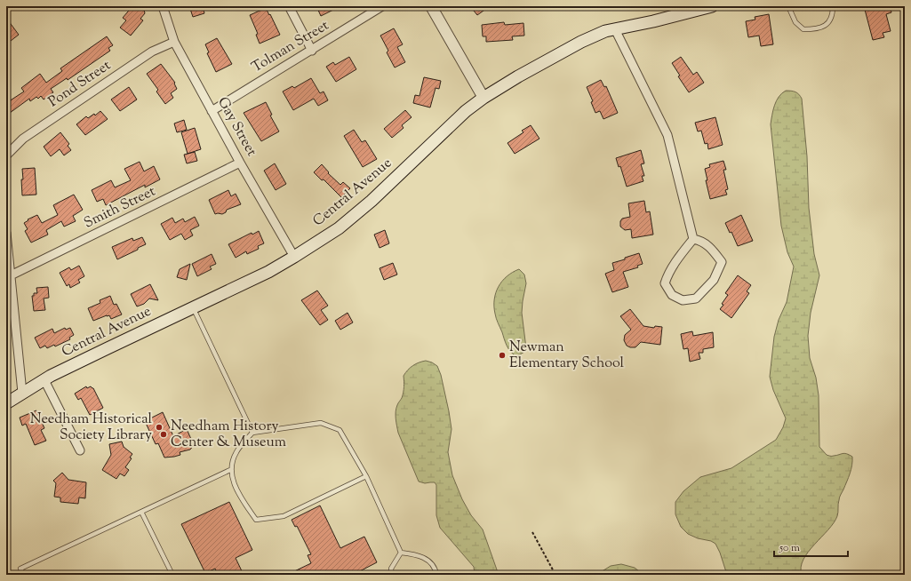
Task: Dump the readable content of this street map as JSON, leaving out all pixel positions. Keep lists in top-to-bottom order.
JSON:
{
  "streets": {
    "main road": ["Central Avenue"],
    "street": [
      "Tolman Street",
      "Pond Street",
      "Gay Street",
      "Smith Street"
    ]
  },
  "crossings": [
    ["Tolman Street", "Gay Street"],
    ["Pond Street", "Gay Street"],
    ["Gay Street", "Central Avenue"],
    ["Gay Street", "Smith Street"]
  ],
  "places": ["Newman Elementary School", "Needham Historical Society Library", "Needham History Center & Museum"],
  "scale_bar": "50 m"
}
